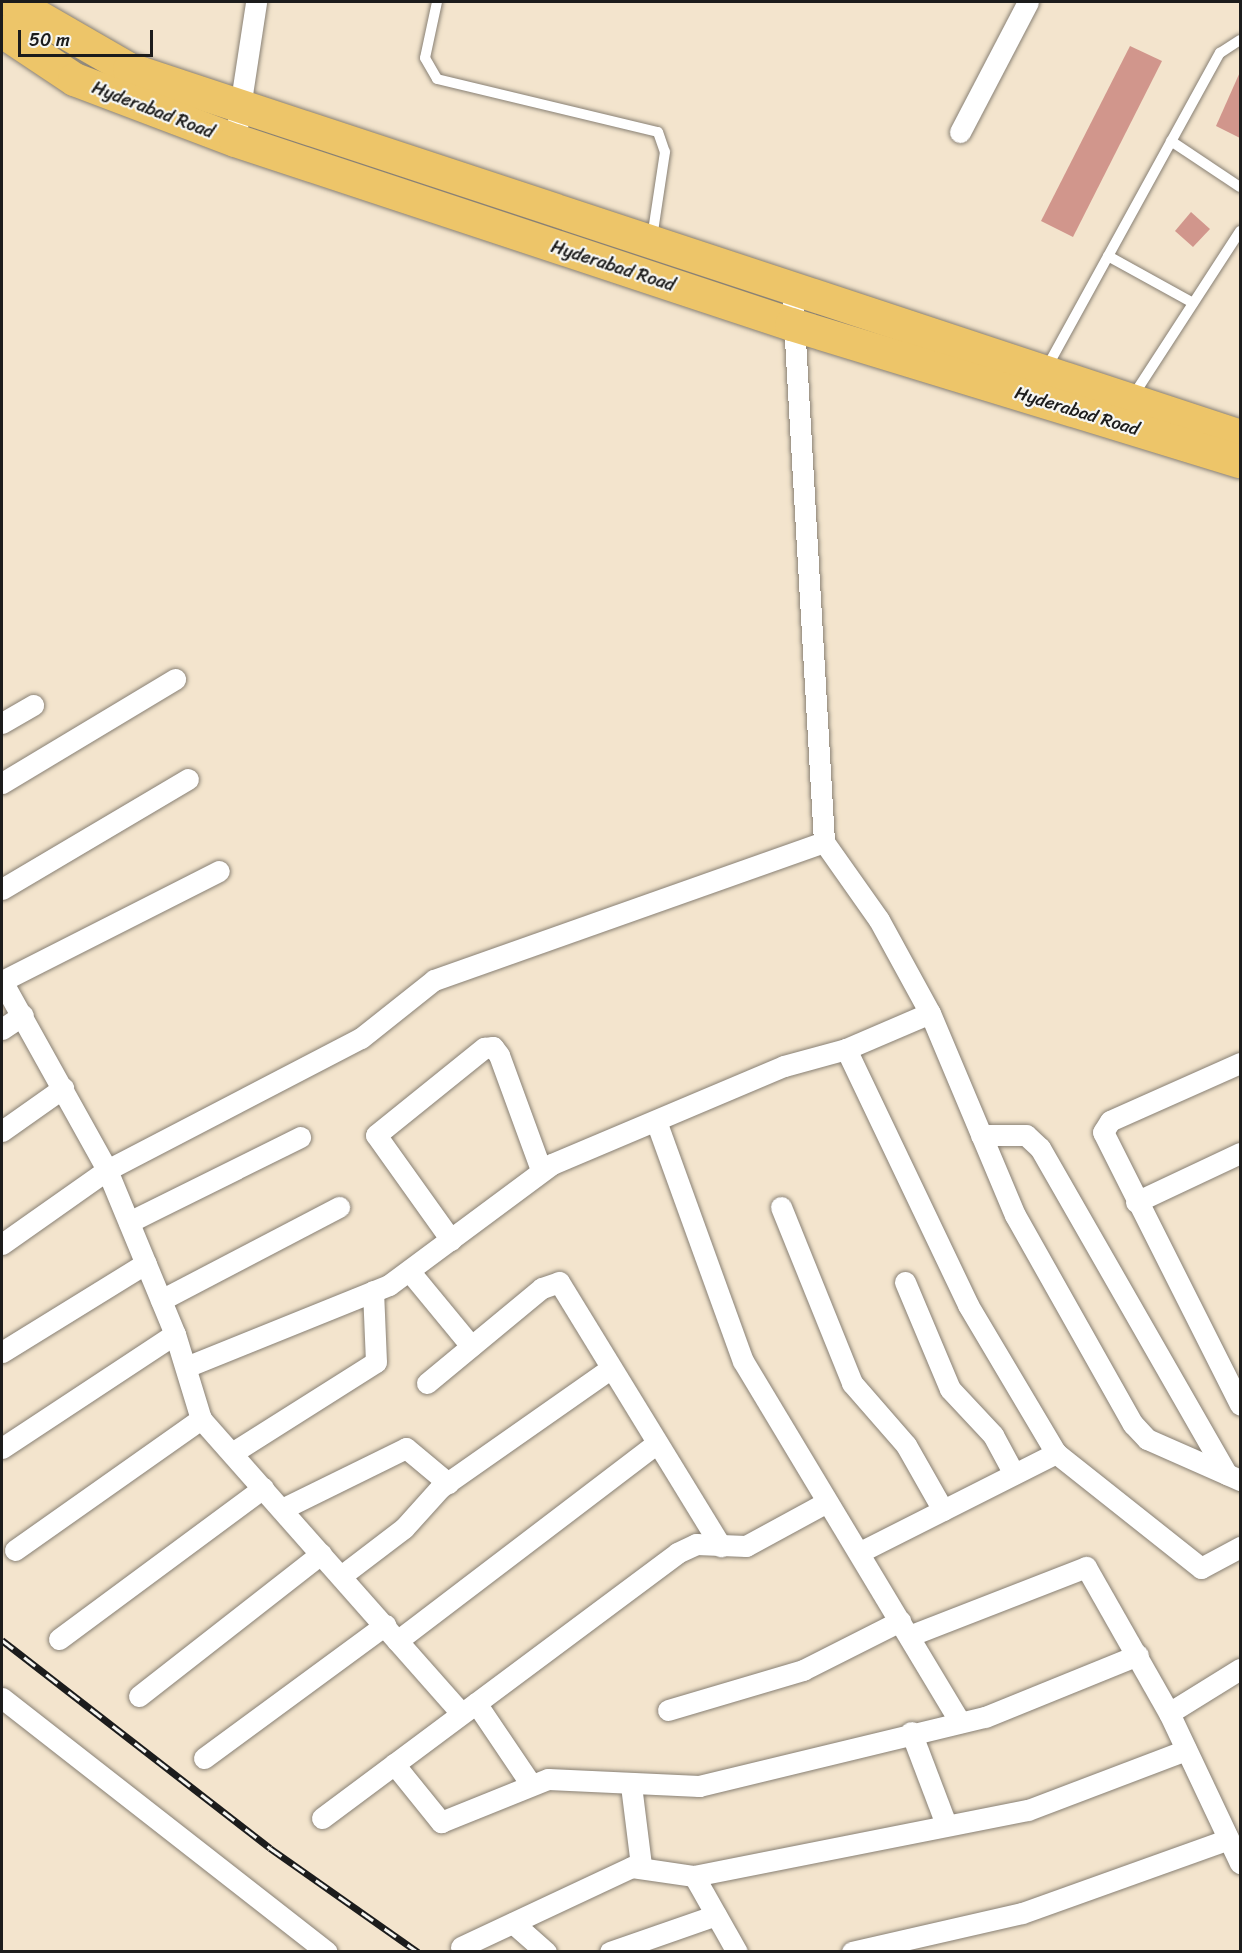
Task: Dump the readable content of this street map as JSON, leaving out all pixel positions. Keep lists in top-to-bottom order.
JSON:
{
  "streets": {
    "main road": ["Hyderabad Road"]
  },
  "scale_bar": "50 m"
}
